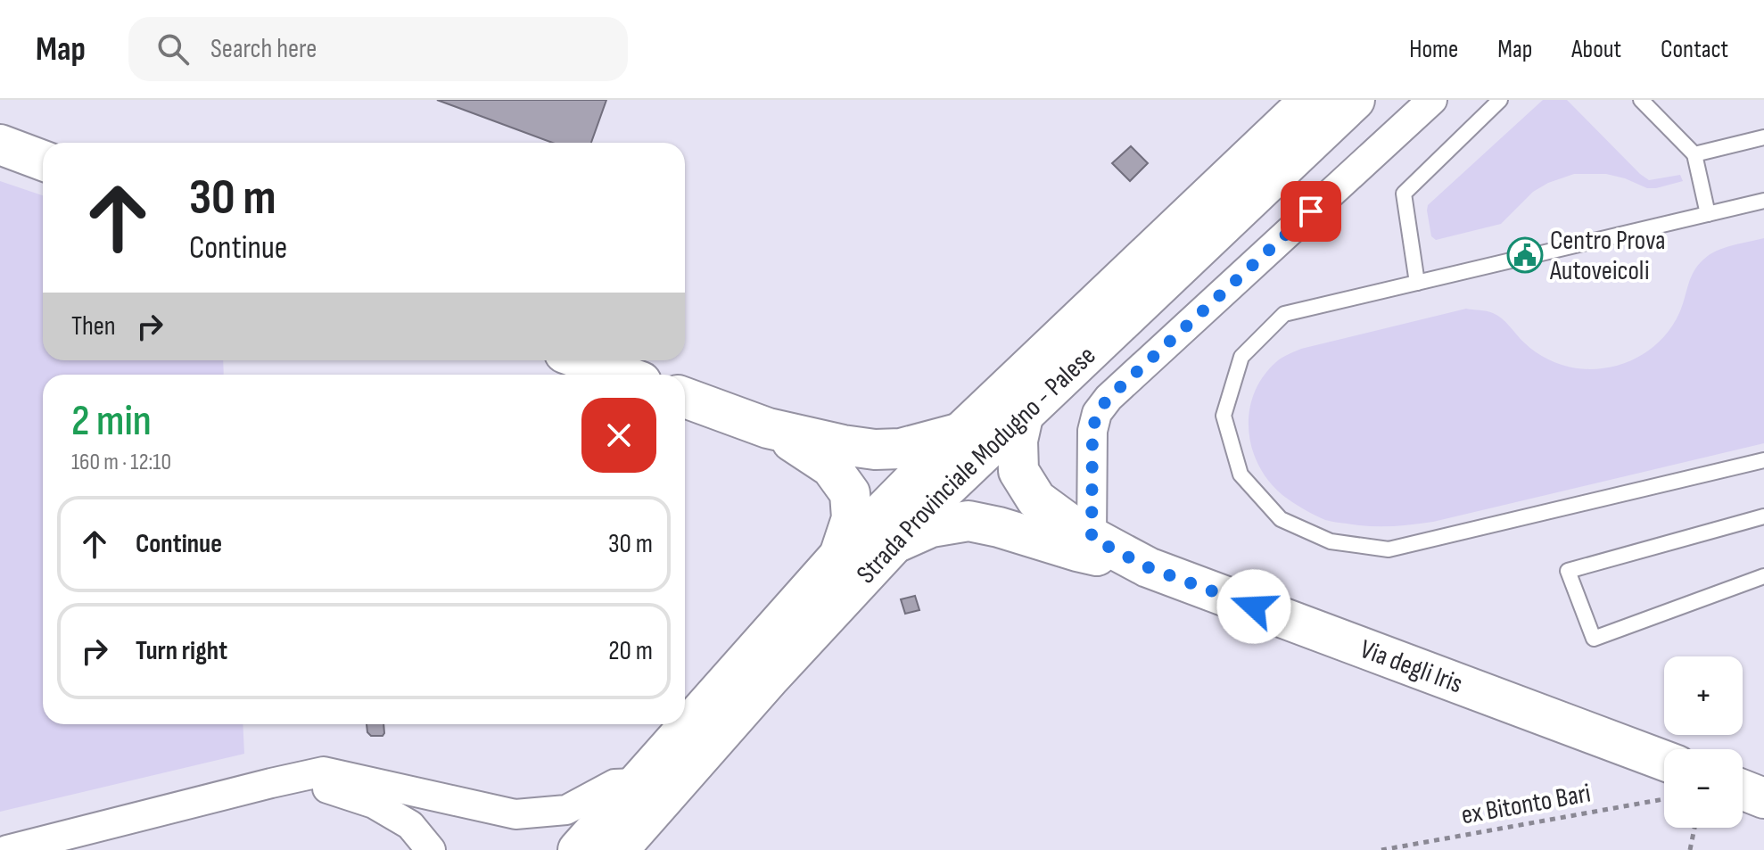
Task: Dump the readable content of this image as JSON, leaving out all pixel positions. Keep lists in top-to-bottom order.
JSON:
{
  "streets": {
    "main road": ["Strada Provinciale Modugno - Palese", "Via degli Iris"],
    "path": ["ex Bitonto Bari"]
  },
  "places": {
    "public building": ["Centro Prova Autoveicoli"]
  },
  "page": {
    "header": "Map",
    "search": "Search here",
    "nav": [
      "Home",
      "Map",
      "About",
      "Contact"
    ],
    "turn": ["30 m", "Continue"],
    "then": "Then",
    "heading": ["2 min", "160 m · 12:10"],
    "list": [
      {
        "name": "Continue",
        "value": "30 m"
      },
      {
        "name": "Turn right",
        "value": "20 m"
      }
    ],
    "map_buttons": ["+", "−"]
  }
}
